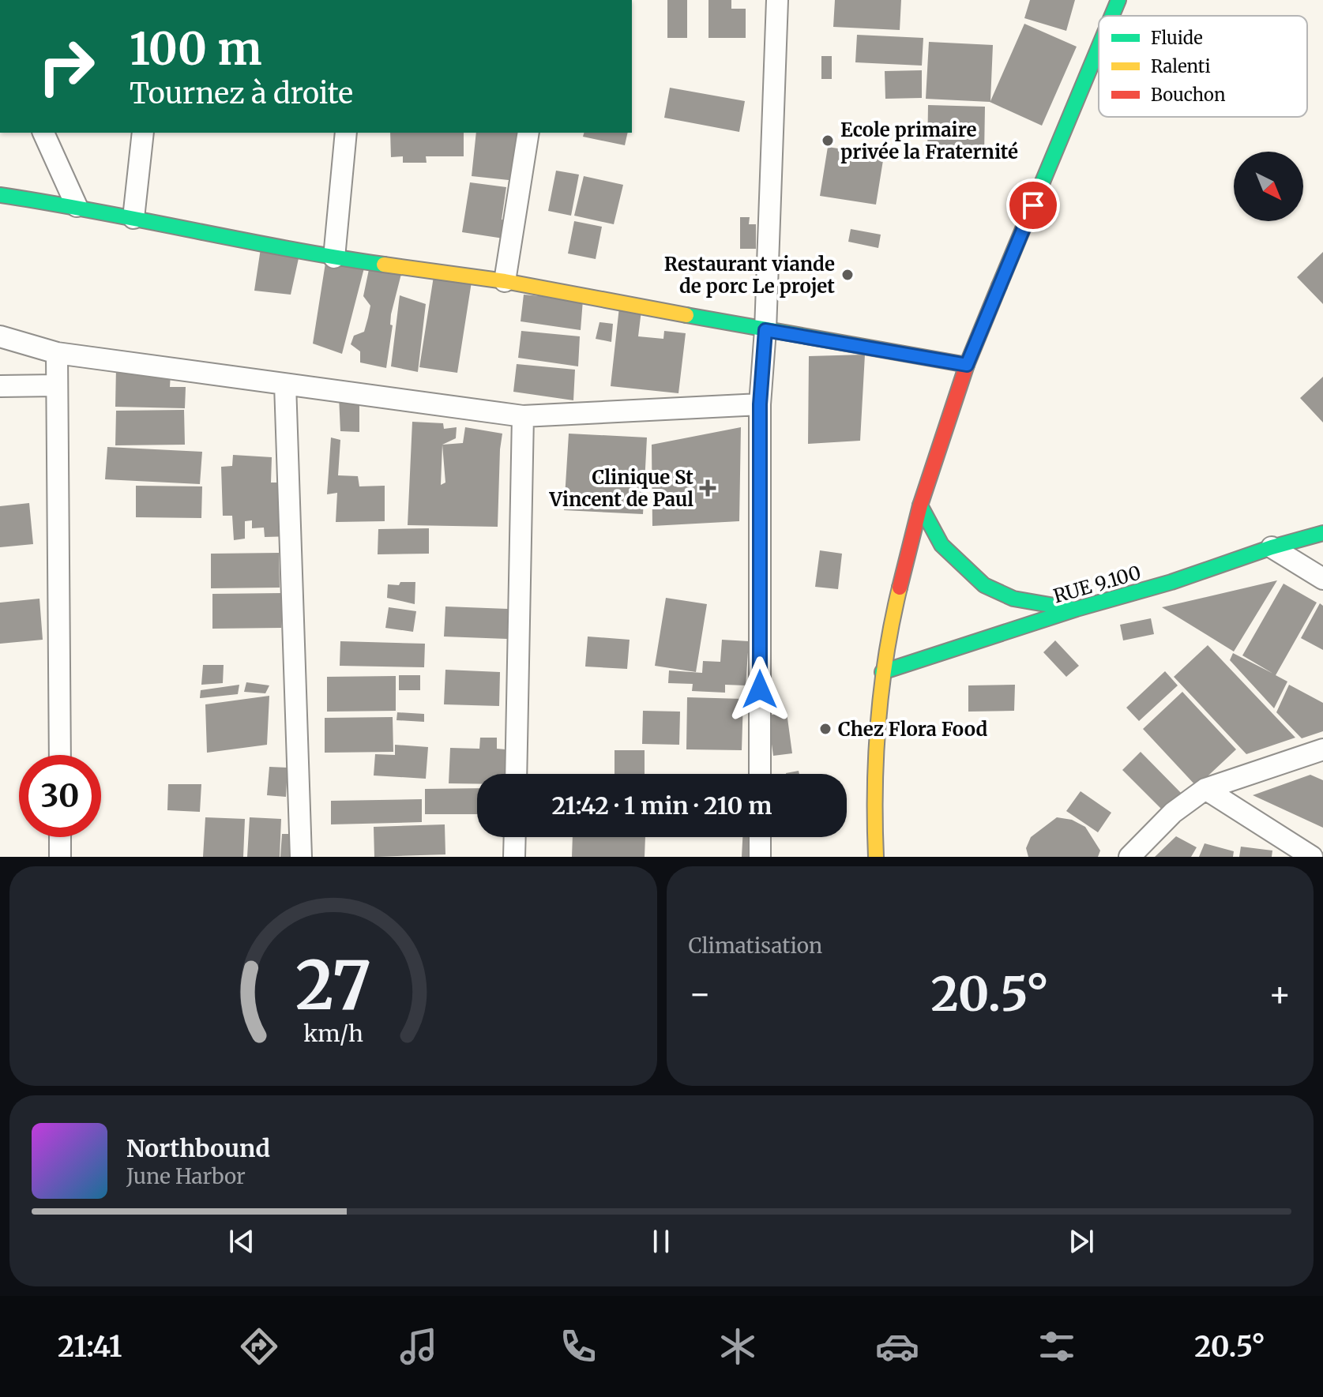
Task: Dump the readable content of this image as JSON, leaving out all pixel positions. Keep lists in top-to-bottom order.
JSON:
{
  "streets": {
    "street": ["RUE 9.100"]
  },
  "places": {
    "other": ["Ecole primaire privée la Fraternité", "Restaurant viande de porc Le projet", "Chez Flora Food"],
    "health": ["Clinique St Vincent de Paul"]
  },
  "legend": ["Fluide", "Ralenti", "Bouchon"],
  "north": "bottom right",
  "page": {
    "turn": ["100 m", "Tournez à droite"],
    "limit": "30",
    "trip": "21:42 · 1 min · 210 m",
    "tile": "Climatisation",
    "heat": ["−", "20.5°", "+"],
    "song": ["Northbound", "June Harbor"],
    "tabs": ["21:41", "20.5°"],
    "gauge": ["27", "km/h"]
  }
}
